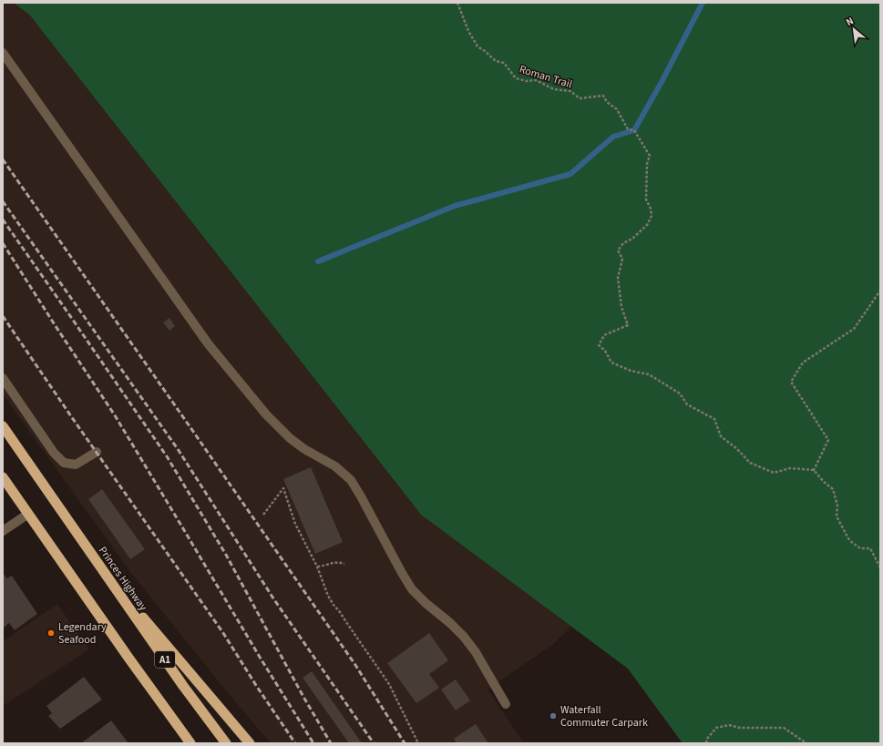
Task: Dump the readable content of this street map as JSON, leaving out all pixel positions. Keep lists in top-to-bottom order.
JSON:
{
  "streets": {
    "highway": ["Princes Highway", "A1"],
    "path": ["Roman Trail"]
  },
  "places": ["Legendary Seafood", "Waterfall Commuter Carpark"],
  "north": "top left"
}
